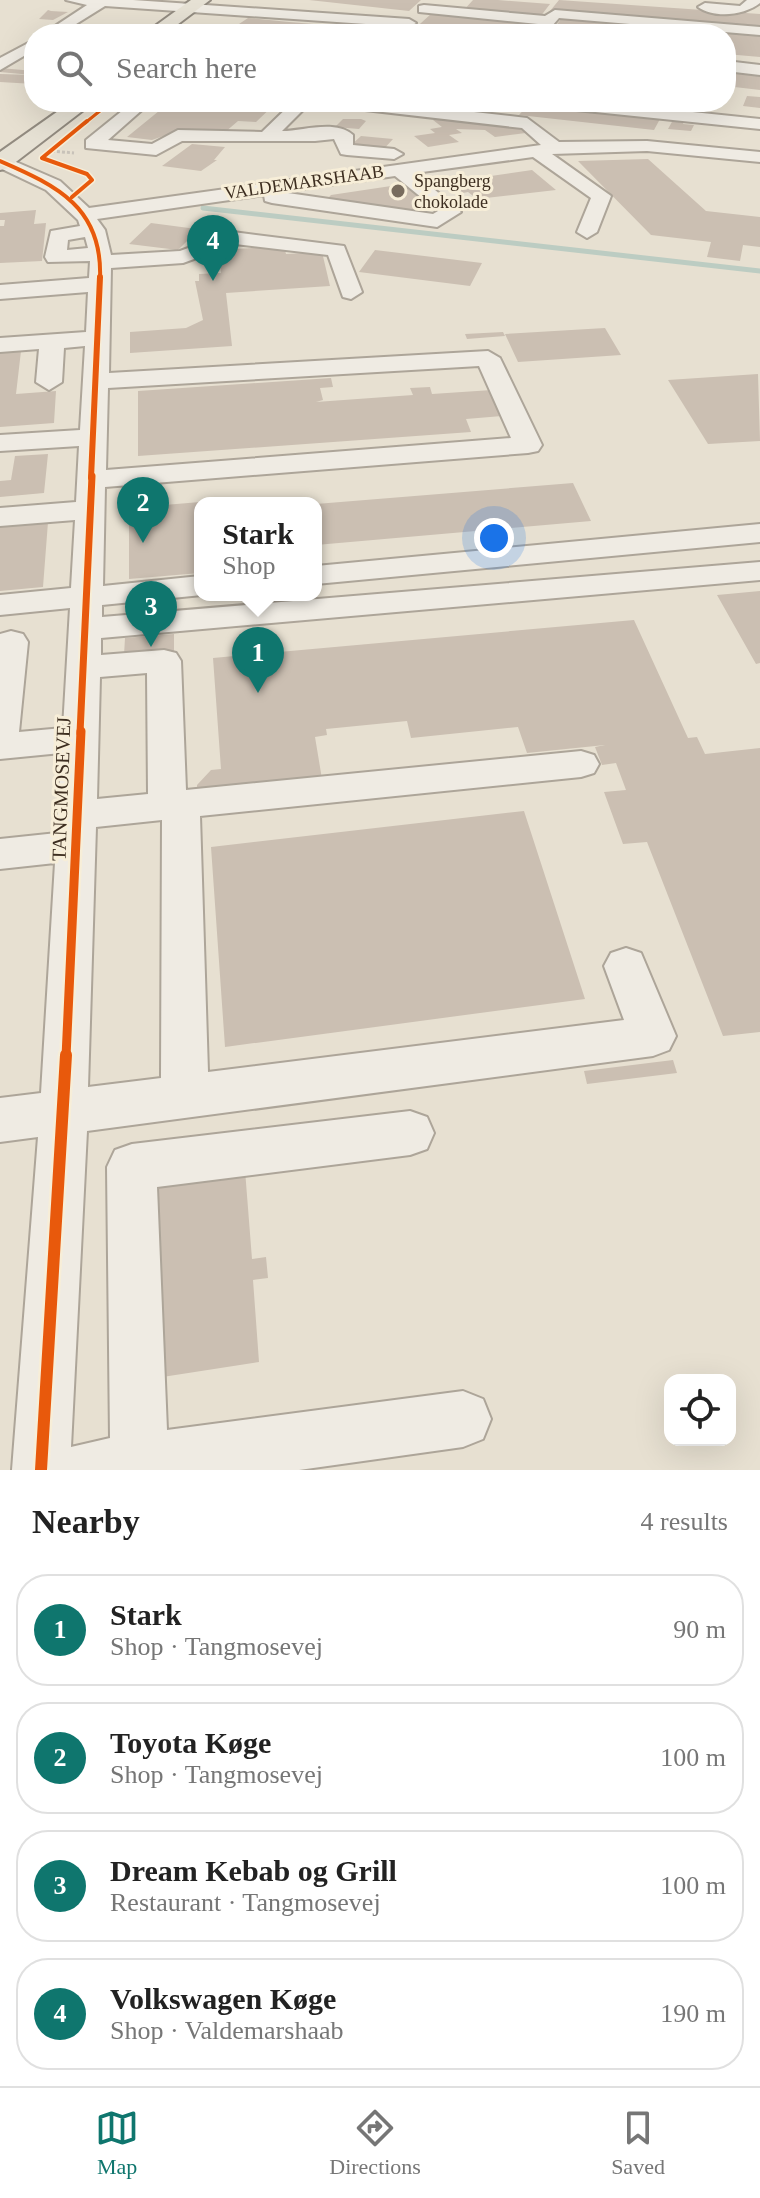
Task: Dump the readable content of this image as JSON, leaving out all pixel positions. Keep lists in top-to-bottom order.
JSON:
{
  "streets": {
    "street": ["VALDEMARSHAAB", "TANGMOSEVEJ"]
  },
  "crossings": [
    ["VALDEMARSHAAB", "TANGMOSEVEJ"]
  ],
  "places": ["Spangberg chokolade"],
  "page": {
    "search": "Search here",
    "pins": [
      "4",
      "2",
      "3",
      "1"
    ],
    "popup": ["Stark", "Shop"],
    "heading": ["Nearby", "4 results"],
    "list": [
      {
        "mark": "1",
        "name": "Stark",
        "note": "Shop · Tangmosevej",
        "value": "90 m"
      },
      {
        "mark": "2",
        "name": "Toyota Køge",
        "note": "Shop · Tangmosevej",
        "value": "100 m"
      },
      {
        "mark": "3",
        "name": "Dream Kebab og Grill",
        "note": "Restaurant · Tangmosevej",
        "value": "100 m"
      },
      {
        "mark": "4",
        "name": "Volkswagen Køge",
        "note": "Shop · Valdemarshaab",
        "value": "190 m"
      }
    ],
    "nav": ["Map", "Directions", "Saved"]
  }
}
